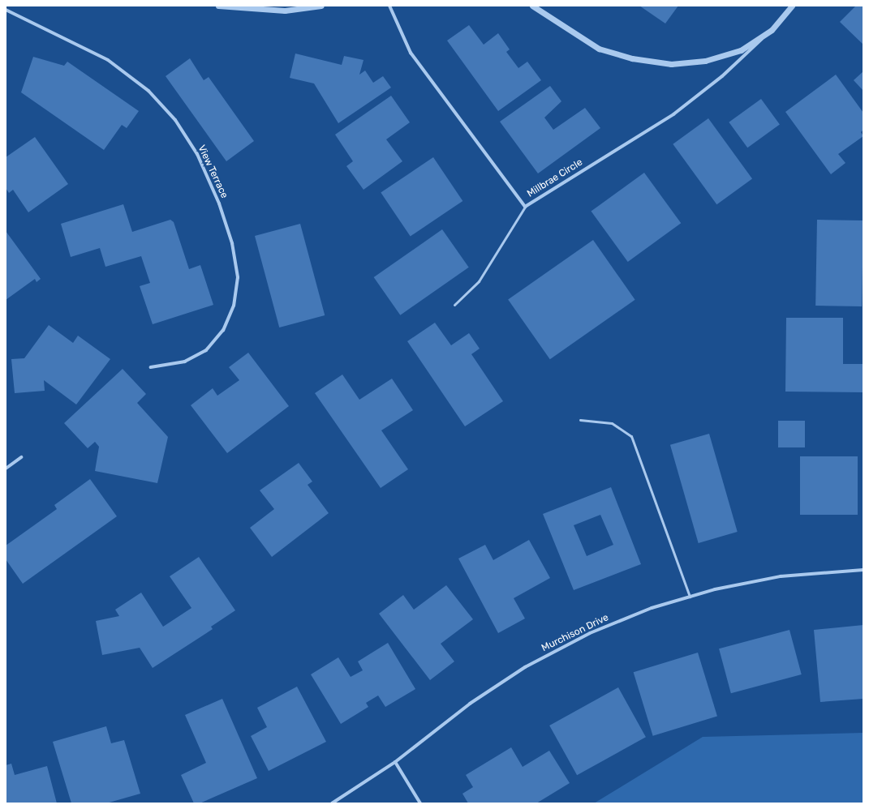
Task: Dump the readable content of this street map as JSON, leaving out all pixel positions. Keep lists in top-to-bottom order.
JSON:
{
  "streets": {
    "street": ["View Terrace", "Millbrae Circle", "Murchison Drive"]
  }
}
